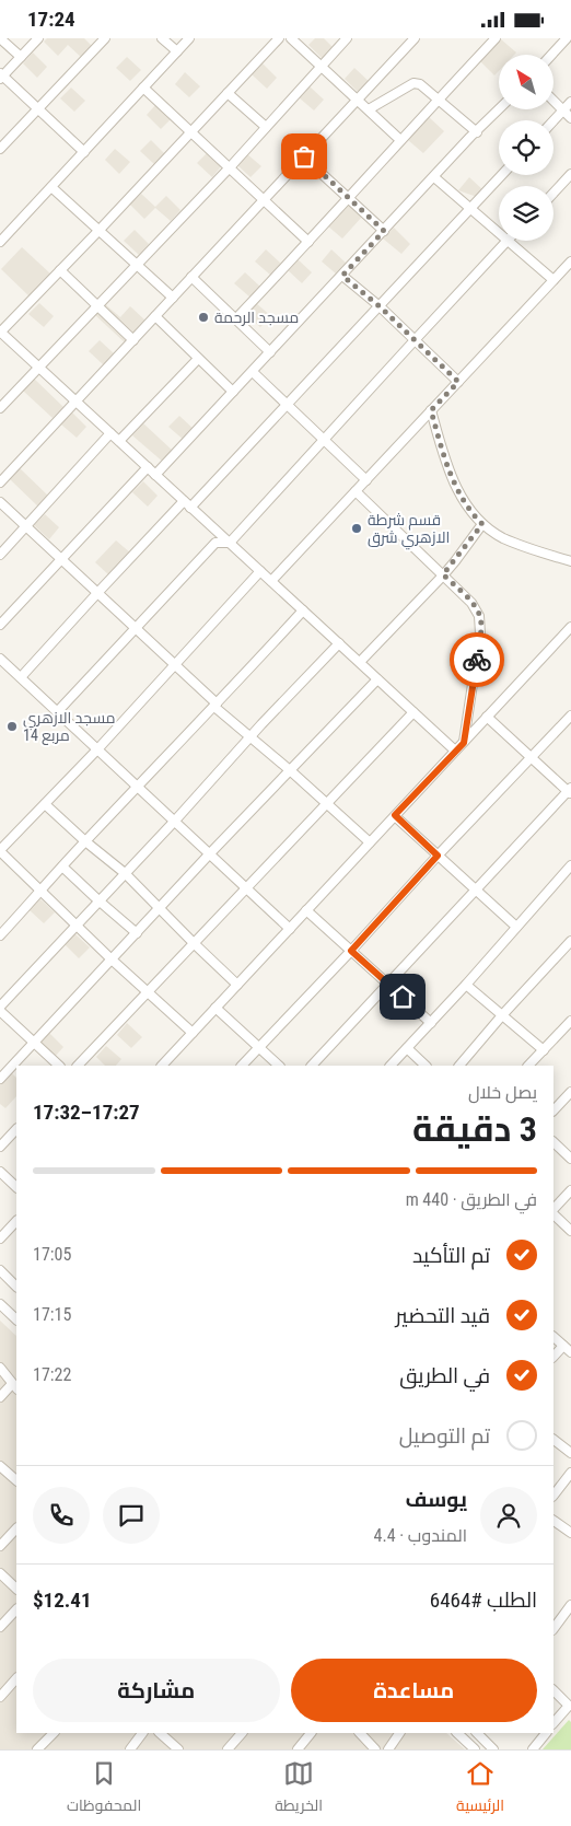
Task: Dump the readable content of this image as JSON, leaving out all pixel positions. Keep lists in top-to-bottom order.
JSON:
{
  "places": ["مسجد الرحمة", "قسم شرطة الازهري شرق", "مسجد الازهري مربع 14"],
  "north": "top left",
  "page": {
    "status": "17:24",
    "heading": ["3 دقيقة", "يصل خلال", "17:27–17:32"],
    "panel": [
      "يوسف",
      "المندوب · 4.4",
      "الطلب #6464",
      "$12.41"
    ],
    "bar": "في الطريق · 440 m",
    "list": [
      ["تم التأكيد", "17:05"],
      ["قيد التحضير", "17:15"],
      ["في الطريق", "17:22"],
      "تم التوصيل"
    ],
    "buttons": ["مساعدة", "مشاركة"],
    "tabs": ["الرئيسية", "الخريطة", "المحفوظات"]
  }
}
